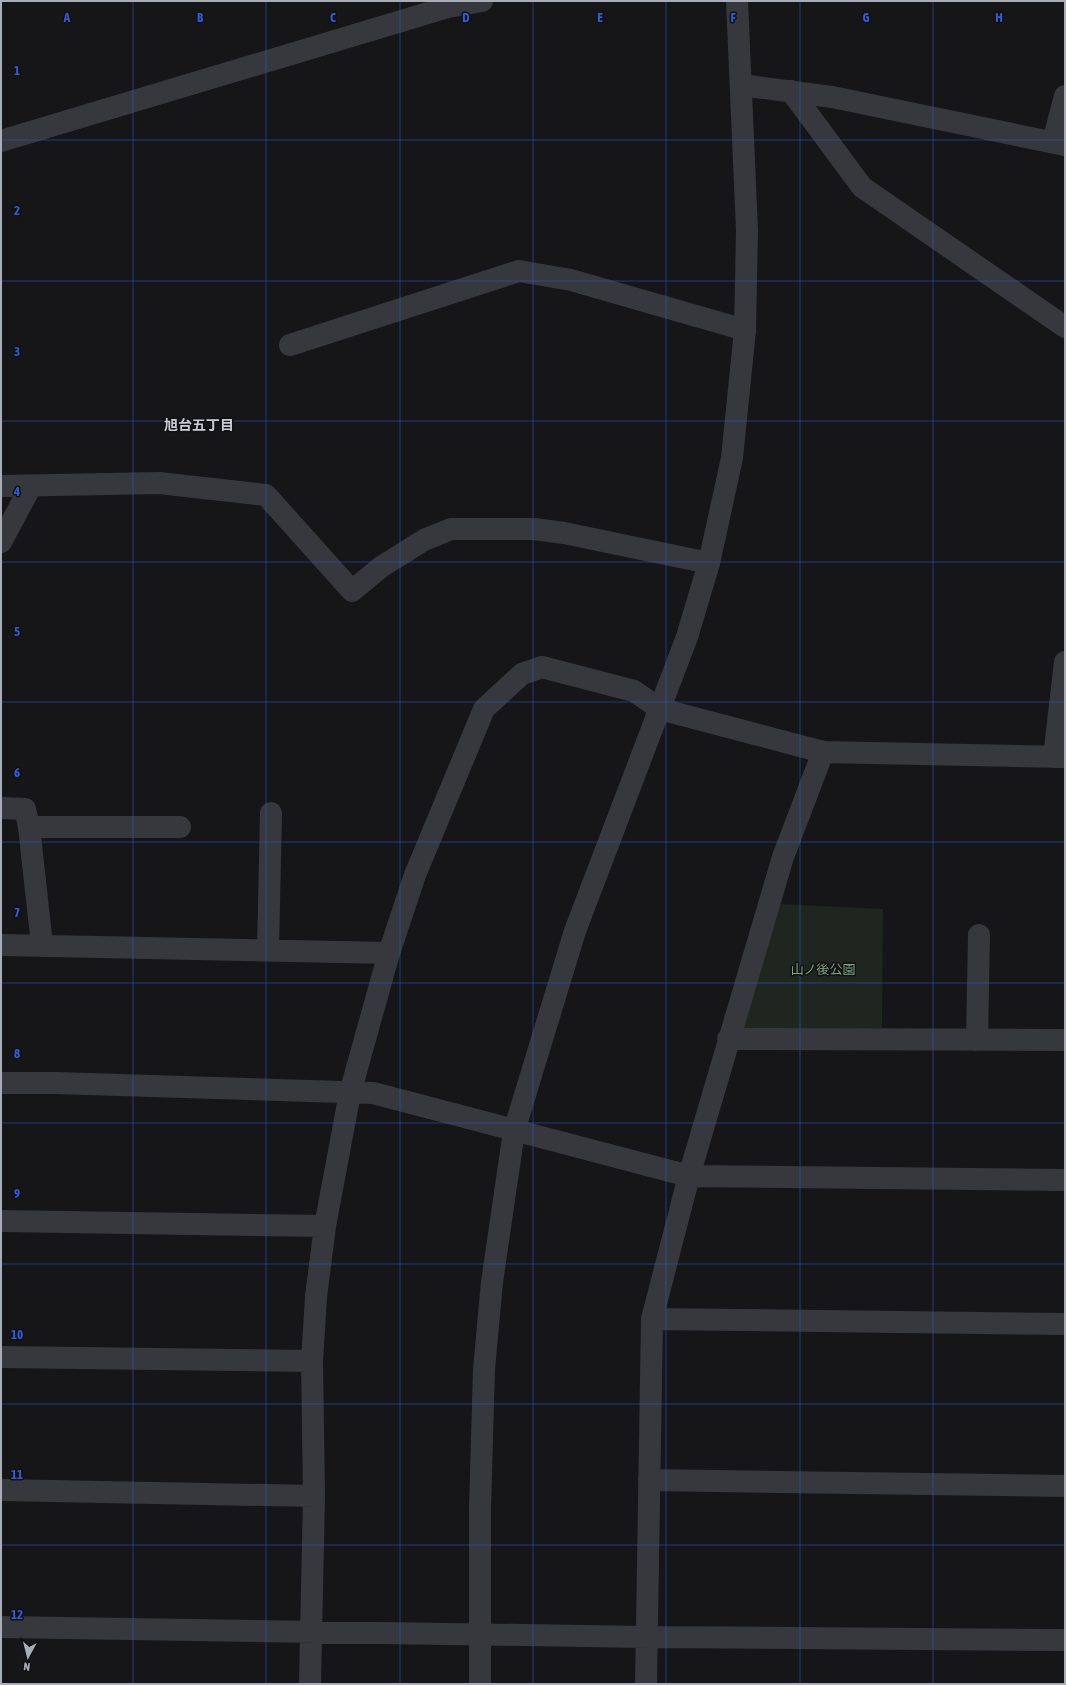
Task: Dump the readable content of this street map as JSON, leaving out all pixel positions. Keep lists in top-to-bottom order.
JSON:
{
  "districts": ["旭台五丁目"],
  "parks": ["山ノ後公園"],
  "north": "bottom",
  "grid": {
    "columns": [
      "A",
      "B",
      "C",
      "D",
      "E",
      "F",
      "G",
      "H"
    ],
    "rows": [
      "1",
      "2",
      "3",
      "4",
      "5",
      "6",
      "7",
      "8",
      "9",
      "10",
      "11",
      "12"
    ]
  }
}
